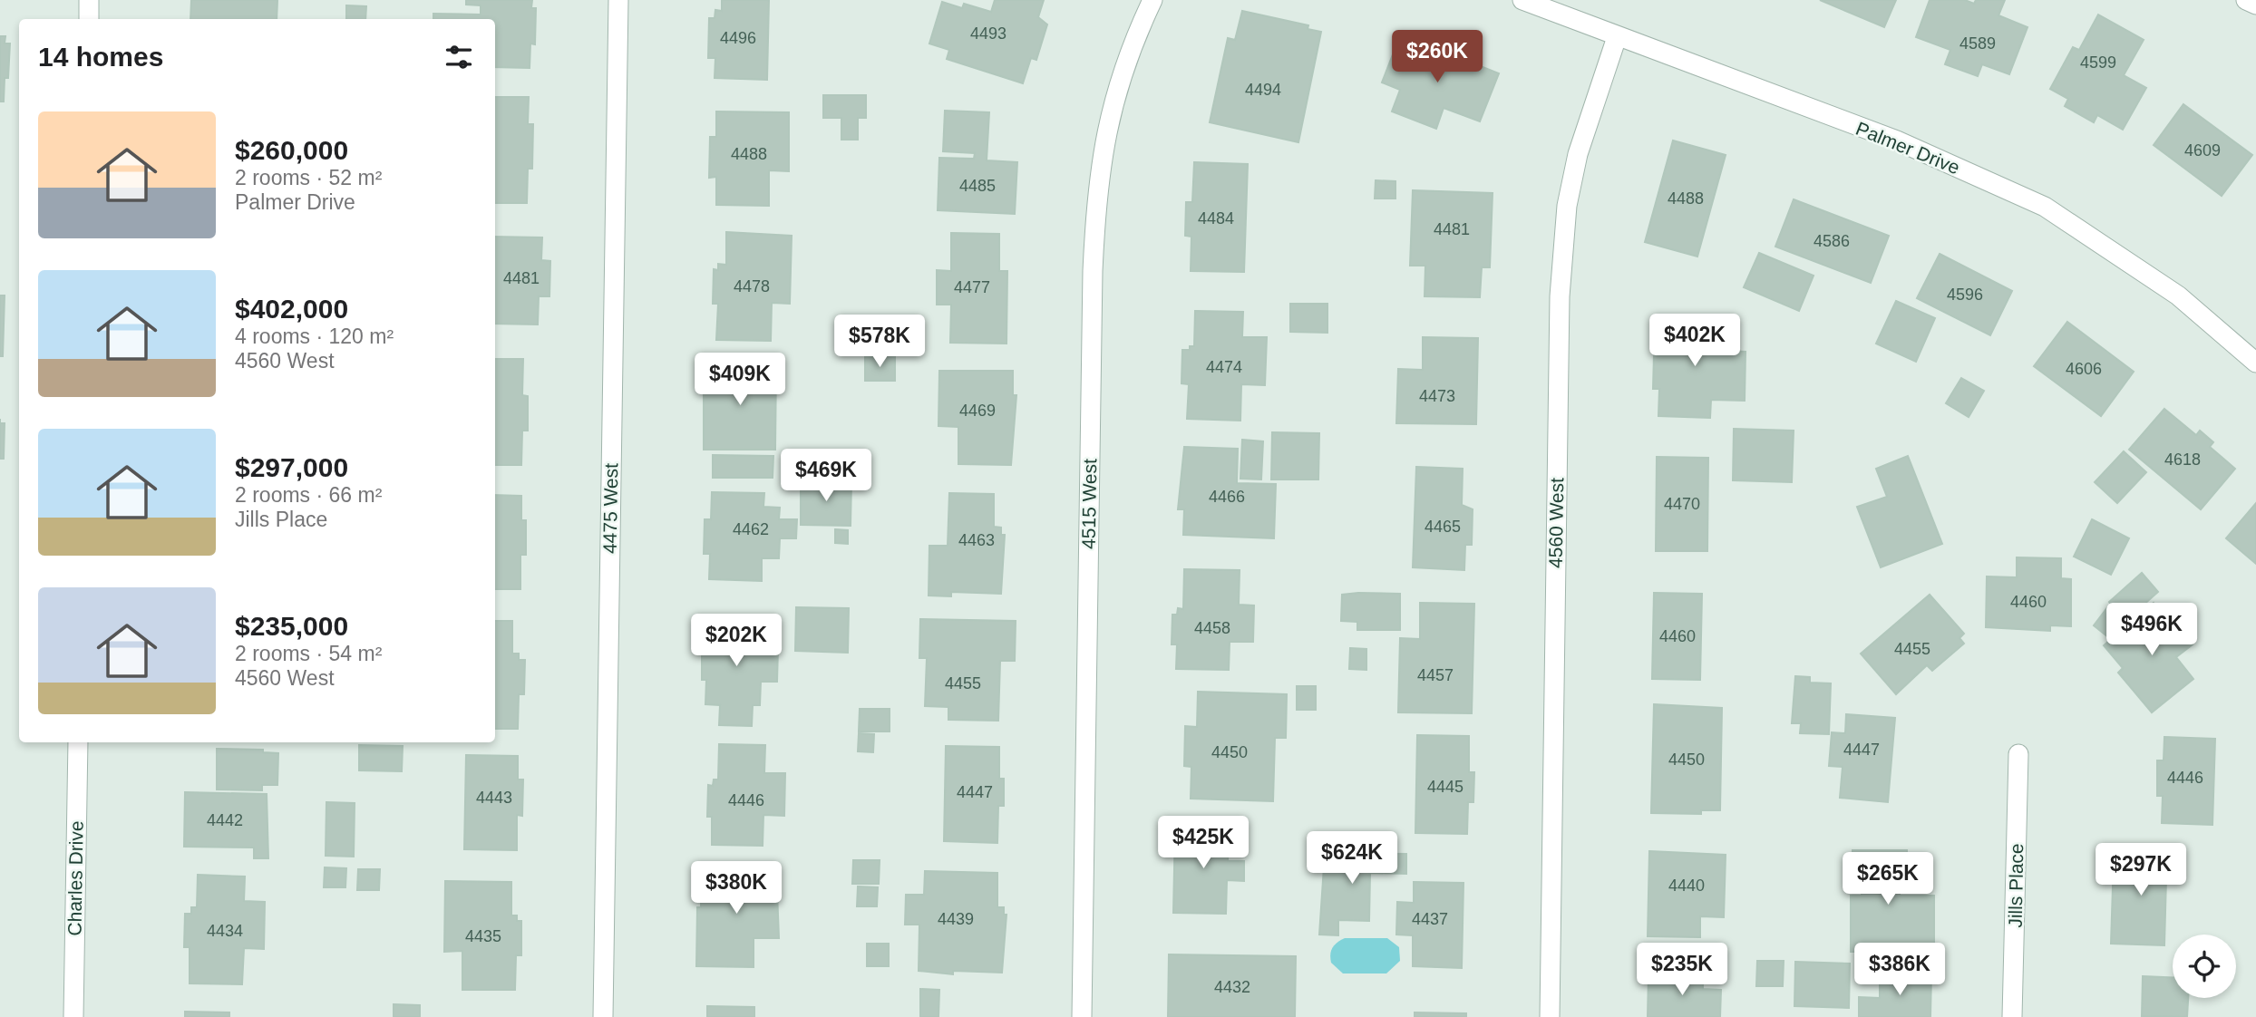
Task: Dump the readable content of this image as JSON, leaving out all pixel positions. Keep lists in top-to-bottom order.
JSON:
{
  "streets": {
    "street": [
      "Palmer Drive",
      "4515 West",
      "4475 West",
      "4560 West",
      "Charles Drive",
      "Jills Place"
    ]
  },
  "crossings": [
    ["Palmer Drive", "4560 West"]
  ],
  "house_numbers": [
    "4493",
    "4496",
    "4589",
    "4599",
    "4494",
    "4609",
    "4488",
    "4485",
    "4488",
    "4484",
    "4481",
    "4586",
    "4481",
    "4478",
    "4477",
    "4596",
    "4474",
    "4606",
    "4473",
    "4469",
    "4618",
    "4466",
    "4470",
    "4465",
    "4462",
    "4463",
    "4460",
    "4458",
    "4460",
    "4455",
    "4457",
    "4455",
    "4447",
    "4450",
    "4450",
    "4446",
    "4445",
    "4447",
    "4443",
    "4446",
    "4442",
    "4440",
    "4439",
    "4437",
    "4434",
    "4435",
    "4432"
  ],
  "page": {
    "heading": "14 homes",
    "price": [
      "$260K",
      "$402K",
      "$578K",
      "$409K",
      "$469K",
      "$496K",
      "$202K",
      "$425K",
      "$624K",
      "$297K",
      "$265K",
      "$380K",
      "$235K",
      "$386K"
    ],
    "list": [
      {
        "name": "$260,000",
        "note": "2 rooms · 52 m² · Palmer Drive"
      },
      {
        "name": "$402,000",
        "note": "4 rooms · 120 m² · 4560 West"
      },
      {
        "name": "$297,000",
        "note": "2 rooms · 66 m² · Jills Place"
      },
      {
        "name": "$235,000",
        "note": "2 rooms · 54 m² · 4560 West"
      }
    ]
  }
}
